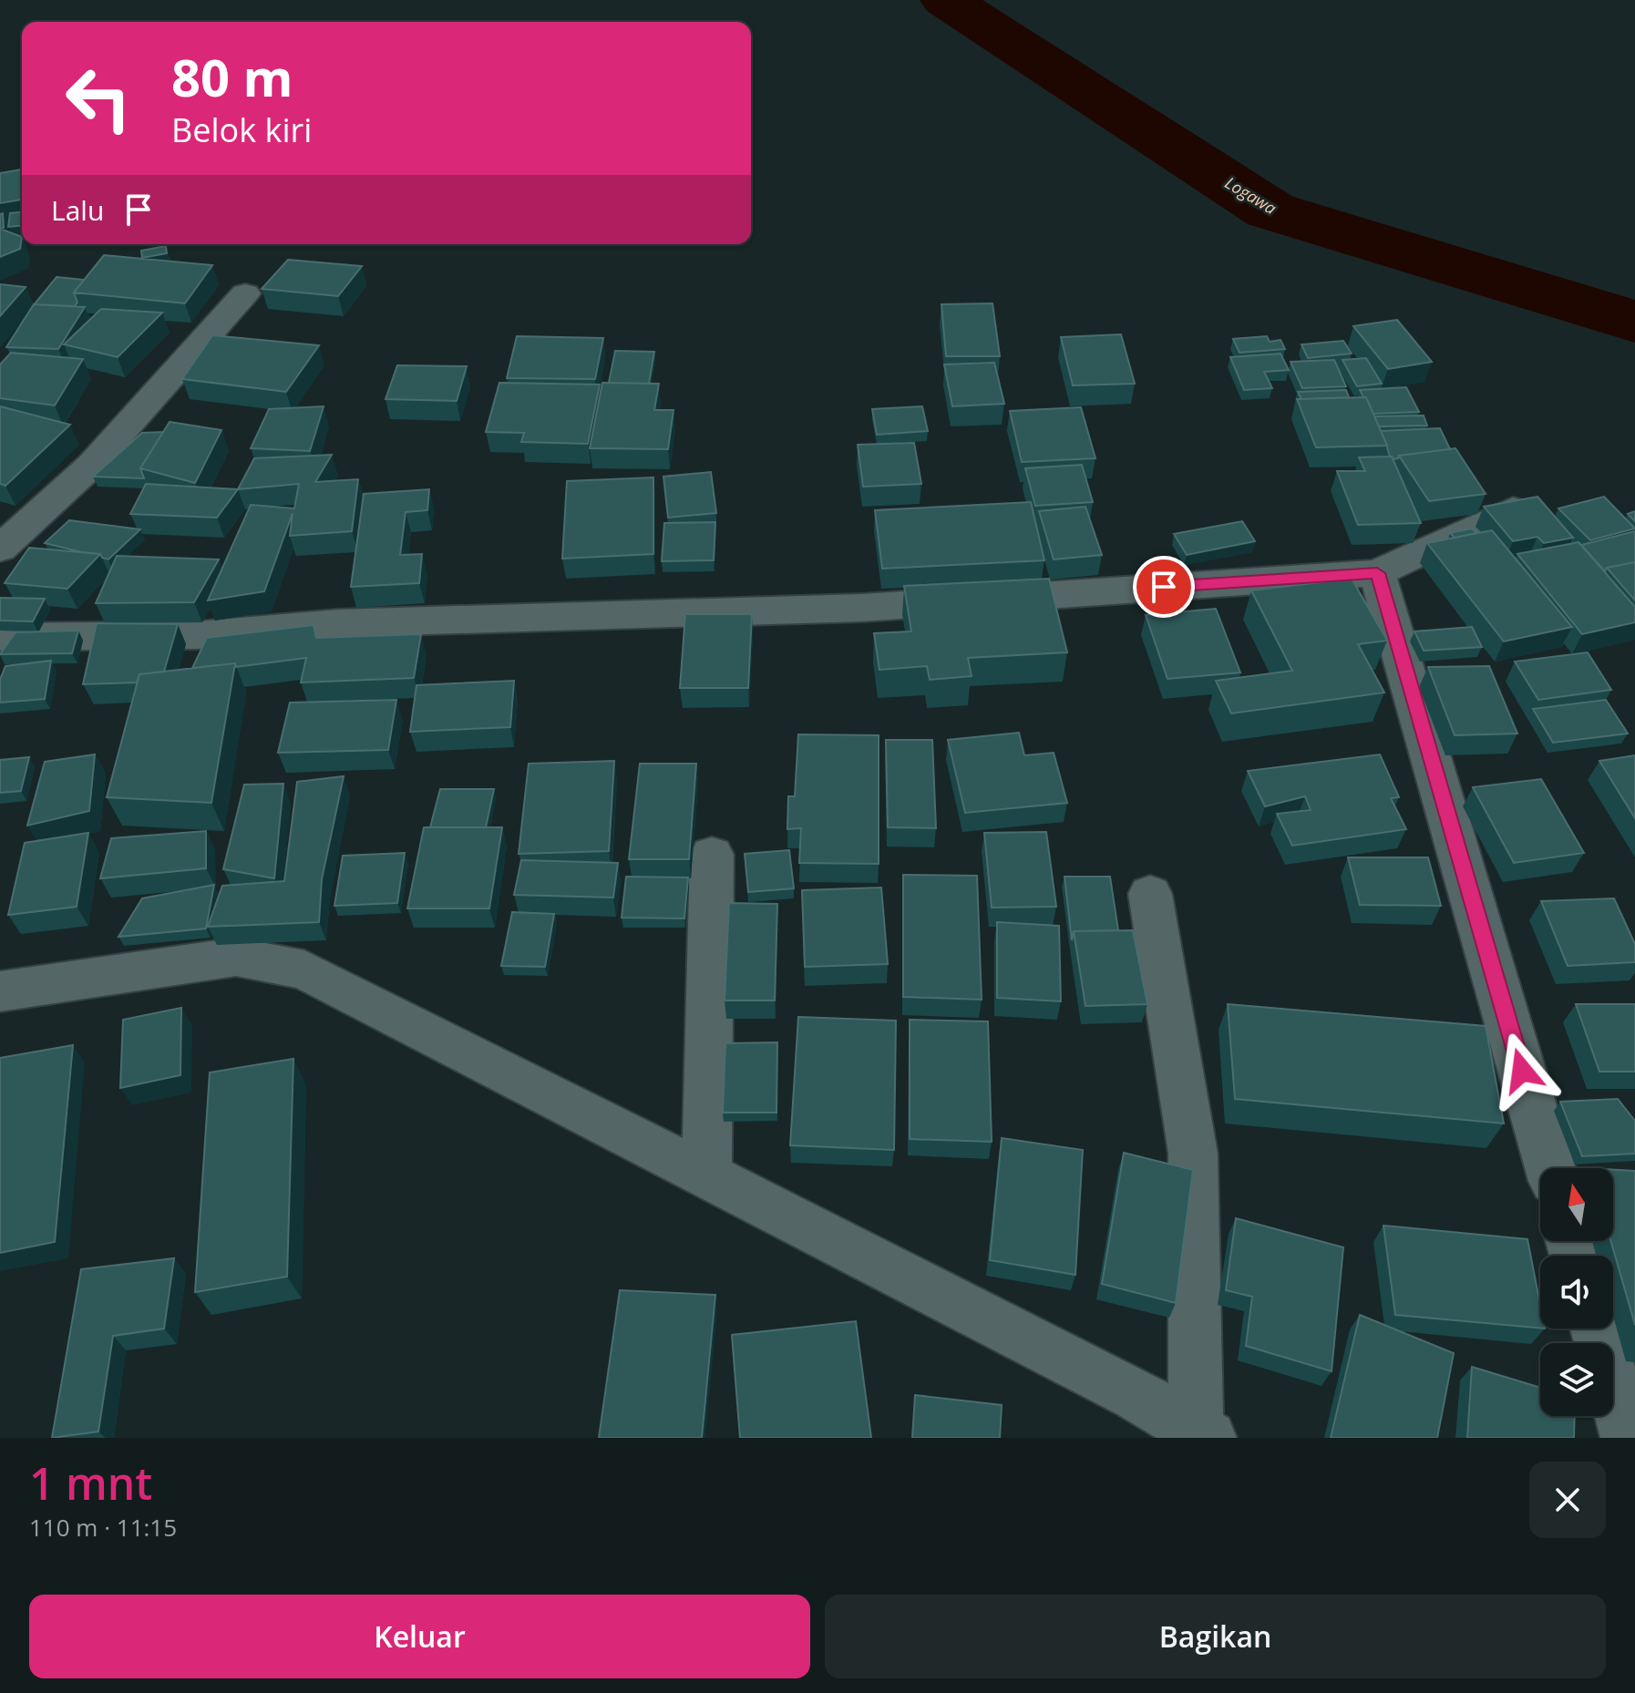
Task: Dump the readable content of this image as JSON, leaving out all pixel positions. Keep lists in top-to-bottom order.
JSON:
{
  "water": ["Logawa"],
  "north": "top",
  "page": {
    "turn": ["80 m", "Belok kiri"],
    "then": "Lalu",
    "heading": ["1 mnt", "110 m · 11:15"],
    "buttons": ["Keluar", "Bagikan"]
  }
}
